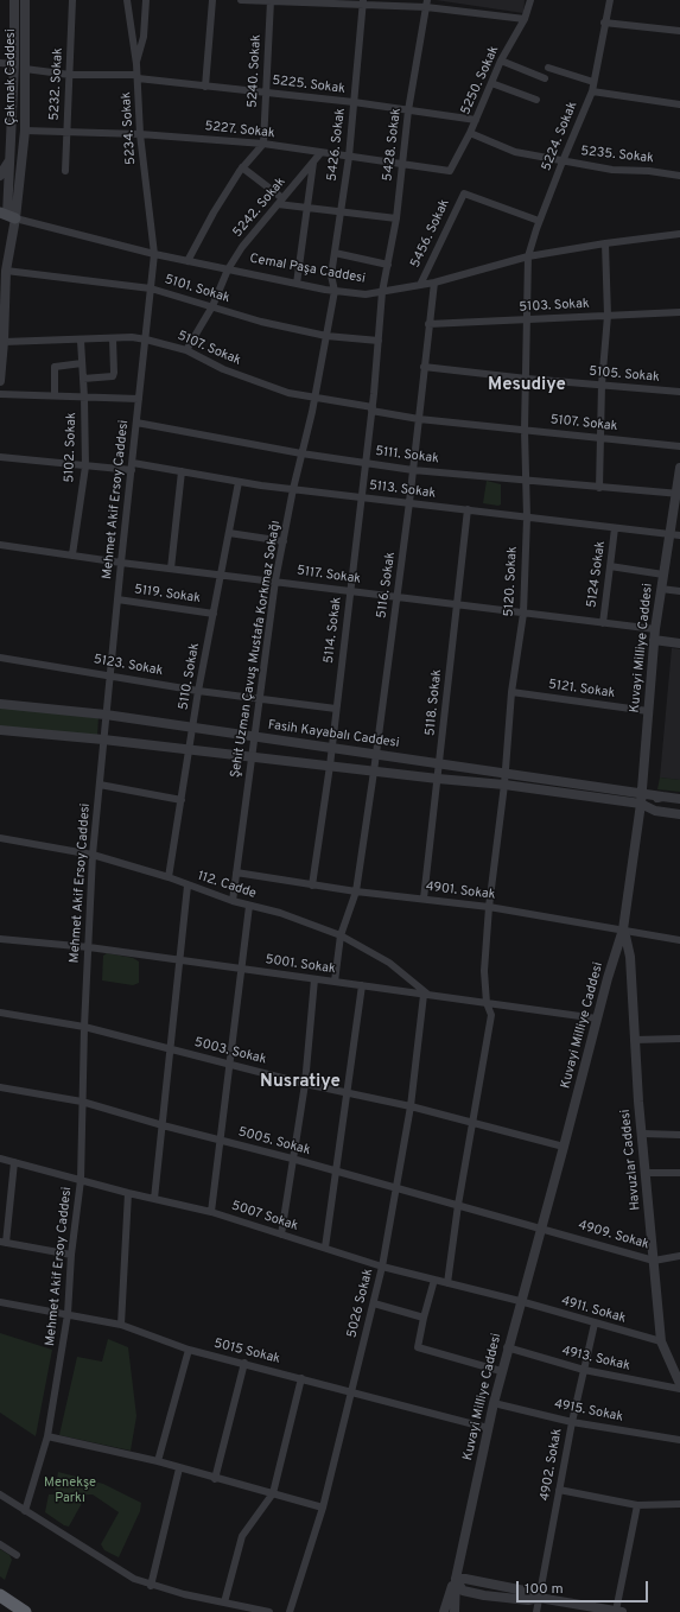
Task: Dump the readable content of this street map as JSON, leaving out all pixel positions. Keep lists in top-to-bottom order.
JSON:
{
  "streets": {
    "street": [
      "5240. Sokak",
      "Çakmak Caddesi",
      "5250. Sokak",
      "5232. Sokak",
      "5225. Sokak",
      "5234. Sokak",
      "5227. Sokak",
      "5224. Sokak",
      "5426. Sokak",
      "5428. Sokak",
      "5235. Sokak",
      "5242. Sokak",
      "5456. Sokak",
      "Cemal Paşa Caddesi",
      "5101. Sokak",
      "5103. Sokak",
      "5107. Sokak",
      "5105. Sokak",
      "5102. Sokak",
      "5111. Sokak",
      "5113. Sokak",
      "Mehmet Akif Ersoy Caddesi",
      "5124 Sokak",
      "5117. Sokak",
      "5120. Sokak",
      "5116. Sokak",
      "5119. Sokak",
      "5114. Sokak",
      "Kuvayi Milliye Caddesi",
      "Şehit Uzman Çavuş Mustafa Korkmaz Sokağı",
      "5123. Sokak",
      "5110. Sokak",
      "5121. Sokak",
      "5118. Sokak",
      "Fasih Kayabalı Caddesi",
      "112. Cadde",
      "4901. Sokak",
      "5001. Sokak",
      "5003. Sokak",
      "5005. Sokak",
      "Havuzlar Caddesi",
      "5007 Sokak",
      "4909. Sokak",
      "5026 Sokak",
      "4911. Sokak",
      "5015 Sokak",
      "4913. Sokak",
      "4915. Sokak",
      "4902. Sokak"
    ]
  },
  "crossings": [
    ["5240. Sokak", "5225. Sokak"],
    ["5240. Sokak", "5227. Sokak"],
    ["Çakmak Caddesi", "5225. Sokak"],
    ["Çakmak Caddesi", "5227. Sokak"],
    ["Çakmak Caddesi", "Cemal Paşa Caddesi"],
    ["Çakmak Caddesi", "5101. Sokak"],
    ["Çakmak Caddesi", "5107. Sokak"],
    ["5250. Sokak", "5225. Sokak"],
    ["5250. Sokak", "5227. Sokak"],
    ["5250. Sokak", "5235. Sokak"],
    ["5232. Sokak", "5225. Sokak"],
    ["5232. Sokak", "5227. Sokak"],
    ["5225. Sokak", "5234. Sokak"],
    ["5225. Sokak", "5426. Sokak"],
    ["5225. Sokak", "5428. Sokak"],
    ["5234. Sokak", "5227. Sokak"],
    ["5234. Sokak", "Cemal Paşa Caddesi"],
    ["5234. Sokak", "Mehmet Akif Ersoy Caddesi"],
    ["5227. Sokak", "5426. Sokak"],
    ["5227. Sokak", "5428. Sokak"],
    ["5227. Sokak", "5242. Sokak"],
    ["5224. Sokak", "5235. Sokak"],
    ["5224. Sokak", "5456. Sokak"],
    ["5224. Sokak", "Cemal Paşa Caddesi"],
    ["5224. Sokak", "5120. Sokak"],
    ["5426. Sokak", "Cemal Paşa Caddesi"],
    ["5426. Sokak", "Şehit Uzman Çavuş Mustafa Korkmaz Sokağı"],
    ["5428. Sokak", "Cemal Paşa Caddesi"],
    ["5428. Sokak", "5114. Sokak"],
    ["5242. Sokak", "Cemal Paşa Caddesi"],
    ["5242. Sokak", "5101. Sokak"],
    ["5242. Sokak", "5107. Sokak"],
    ["5456. Sokak", "Cemal Paşa Caddesi"],
    ["Cemal Paşa Caddesi", "Mehmet Akif Ersoy Caddesi"],
    ["Cemal Paşa Caddesi", "5120. Sokak"],
    ["Cemal Paşa Caddesi", "5116. Sokak"],
    ["Cemal Paşa Caddesi", "5114. Sokak"],
    ["Cemal Paşa Caddesi", "Şehit Uzman Çavuş Mustafa Korkmaz Sokağı"],
    ["5101. Sokak", "Mehmet Akif Ersoy Caddesi"],
    ["5101. Sokak", "5114. Sokak"],
    ["5101. Sokak", "Şehit Uzman Çavuş Mustafa Korkmaz Sokağı"],
    ["5103. Sokak", "5120. Sokak"],
    ["5103. Sokak", "5116. Sokak"],
    ["5107. Sokak", "5102. Sokak"],
    ["5107. Sokak", "Mehmet Akif Ersoy Caddesi"],
    ["5107. Sokak", "5120. Sokak"],
    ["5107. Sokak", "5116. Sokak"],
    ["5107. Sokak", "5114. Sokak"],
    ["5107. Sokak", "Şehit Uzman Çavuş Mustafa Korkmaz Sokağı"],
    ["5105. Sokak", "5120. Sokak"],
    ["5105. Sokak", "5116. Sokak"],
    ["5102. Sokak", "5113. Sokak"],
    ["5102. Sokak", "5117. Sokak"],
    ["5111. Sokak", "Mehmet Akif Ersoy Caddesi"],
    ["5111. Sokak", "5120. Sokak"],
    ["5111. Sokak", "5116. Sokak"],
    ["5111. Sokak", "5114. Sokak"],
    ["5111. Sokak", "Kuvayi Milliye Caddesi"],
    ["5111. Sokak", "Şehit Uzman Çavuş Mustafa Korkmaz Sokağı"],
    ["5113. Sokak", "Mehmet Akif Ersoy Caddesi"],
    ["5113. Sokak", "5124 Sokak"],
    ["5113. Sokak", "5120. Sokak"],
    ["5113. Sokak", "5116. Sokak"],
    ["5113. Sokak", "5114. Sokak"],
    ["5113. Sokak", "Kuvayi Milliye Caddesi"],
    ["5113. Sokak", "Şehit Uzman Çavuş Mustafa Korkmaz Sokağı"],
    ["5113. Sokak", "5110. Sokak"],
    ["5113. Sokak", "5118. Sokak"],
    ["Mehmet Akif Ersoy Caddesi", "5117. Sokak"],
    ["Mehmet Akif Ersoy Caddesi", "5119. Sokak"],
    ["Mehmet Akif Ersoy Caddesi", "5123. Sokak"],
    ["Mehmet Akif Ersoy Caddesi", "Fasih Kayabalı Caddesi"],
    ["Mehmet Akif Ersoy Caddesi", "112. Cadde"],
    ["Mehmet Akif Ersoy Caddesi", "5001. Sokak"],
    ["Mehmet Akif Ersoy Caddesi", "5003. Sokak"],
    ["Mehmet Akif Ersoy Caddesi", "5005. Sokak"],
    ["Mehmet Akif Ersoy Caddesi", "5007 Sokak"],
    ["Mehmet Akif Ersoy Caddesi", "5015 Sokak"],
    ["5124 Sokak", "5117. Sokak"],
    ["5117. Sokak", "5120. Sokak"],
    ["5117. Sokak", "5116. Sokak"],
    ["5117. Sokak", "5114. Sokak"],
    ["5117. Sokak", "Kuvayi Milliye Caddesi"],
    ["5117. Sokak", "Şehit Uzman Çavuş Mustafa Korkmaz Sokağı"],
    ["5117. Sokak", "5110. Sokak"],
    ["5117. Sokak", "5118. Sokak"],
    ["5120. Sokak", "5121. Sokak"],
    ["5120. Sokak", "Fasih Kayabalı Caddesi"],
    ["5120. Sokak", "4901. Sokak"],
    ["5120. Sokak", "5001. Sokak"],
    ["5120. Sokak", "5003. Sokak"],
    ["5120. Sokak", "5005. Sokak"],
    ["5120. Sokak", "5007 Sokak"],
    ["5116. Sokak", "Fasih Kayabalı Caddesi"],
    ["5116. Sokak", "112. Cadde"],
    ["5116. Sokak", "4901. Sokak"],
    ["5116. Sokak", "5001. Sokak"],
    ["5119. Sokak", "5110. Sokak"],
    ["5114. Sokak", "5123. Sokak"],
    ["5114. Sokak", "Fasih Kayabalı Caddesi"],
    ["5114. Sokak", "4901. Sokak"],
    ["Kuvayi Milliye Caddesi", "5121. Sokak"],
    ["Kuvayi Milliye Caddesi", "Fasih Kayabalı Caddesi"],
    ["Kuvayi Milliye Caddesi", "4901. Sokak"],
    ["Kuvayi Milliye Caddesi", "5001. Sokak"],
    ["Kuvayi Milliye Caddesi", "5003. Sokak"],
    ["Kuvayi Milliye Caddesi", "5005. Sokak"],
    ["Kuvayi Milliye Caddesi", "Havuzlar Caddesi"],
    ["Kuvayi Milliye Caddesi", "5007 Sokak"],
    ["Kuvayi Milliye Caddesi", "4909. Sokak"],
    ["Kuvayi Milliye Caddesi", "4911. Sokak"],
    ["Kuvayi Milliye Caddesi", "5015 Sokak"],
    ["Kuvayi Milliye Caddesi", "4913. Sokak"],
    ["Kuvayi Milliye Caddesi", "4915. Sokak"],
    ["Şehit Uzman Çavuş Mustafa Korkmaz Sokağı", "5123. Sokak"],
    ["Şehit Uzman Çavuş Mustafa Korkmaz Sokağı", "Fasih Kayabalı Caddesi"],
    ["Şehit Uzman Çavuş Mustafa Korkmaz Sokağı", "112. Cadde"],
    ["Şehit Uzman Çavuş Mustafa Korkmaz Sokağı", "4901. Sokak"],
    ["5123. Sokak", "5110. Sokak"],
    ["5110. Sokak", "Fasih Kayabalı Caddesi"],
    ["5110. Sokak", "112. Cadde"],
    ["5118. Sokak", "Fasih Kayabalı Caddesi"],
    ["5118. Sokak", "4901. Sokak"],
    ["112. Cadde", "5001. Sokak"],
    ["112. Cadde", "5026 Sokak"],
    ["4901. Sokak", "Havuzlar Caddesi"],
    ["5001. Sokak", "5026 Sokak"],
    ["5003. Sokak", "5026 Sokak"],
    ["5005. Sokak", "4909. Sokak"],
    ["5005. Sokak", "5026 Sokak"],
    ["Havuzlar Caddesi", "4909. Sokak"],
    ["Havuzlar Caddesi", "4911. Sokak"],
    ["5007 Sokak", "5026 Sokak"],
    ["5007 Sokak", "4911. Sokak"],
    ["5026 Sokak", "5015 Sokak"],
    ["4911. Sokak", "4902. Sokak"],
    ["4913. Sokak", "4902. Sokak"],
    ["4915. Sokak", "4902. Sokak"]
  ],
  "districts": ["Mesudiye", "Nusratiye"],
  "parks": ["Menekşe Parkı"],
  "scale_bar": "100 m"
}
